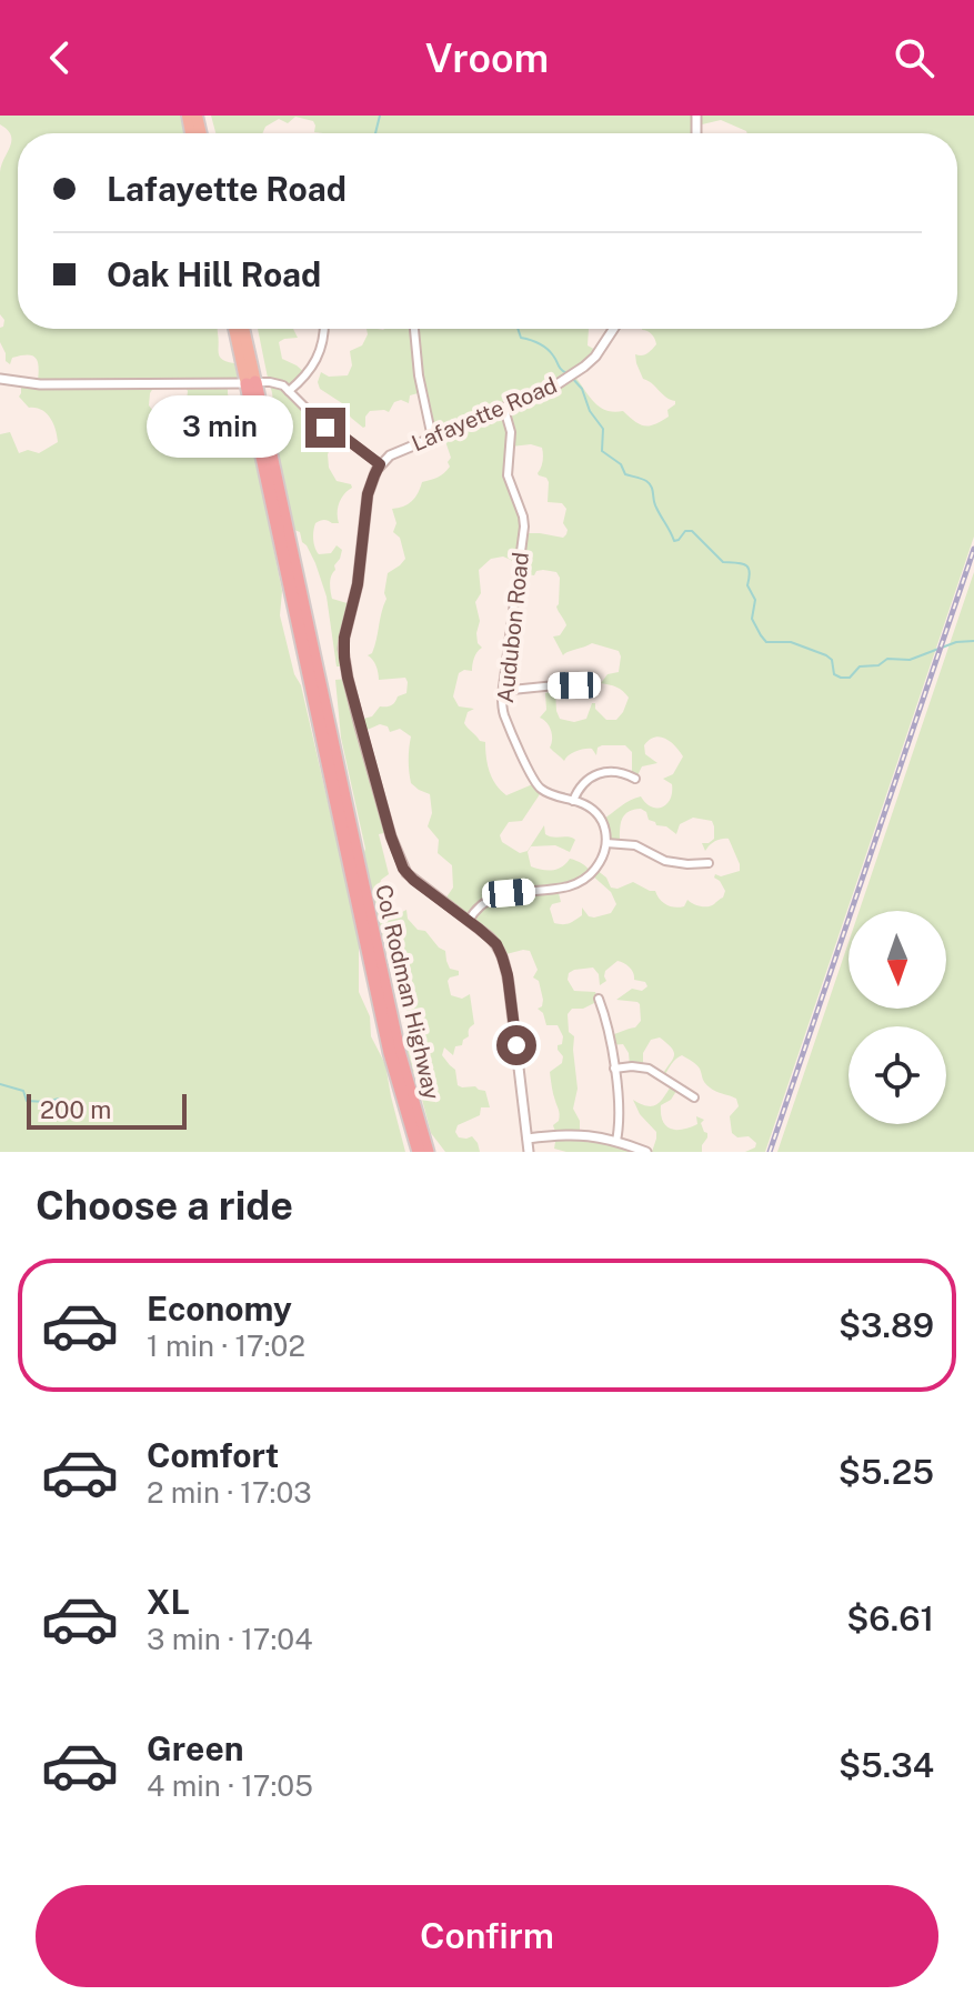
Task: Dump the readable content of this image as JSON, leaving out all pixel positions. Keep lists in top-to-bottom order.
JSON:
{
  "streets": {
    "highway": ["Col Rodman Highway"],
    "street": ["Lafayette Road", "Audubon Road"]
  },
  "crossings": [
    ["Lafayette Road", "Audubon Road"]
  ],
  "scale_bar": "200 m",
  "north": "bottom",
  "page": {
    "header": "Vroom",
    "banner": ["Lafayette Road", "Oak Hill Road"],
    "bubble": "3 min",
    "scale": "200 m",
    "heading": "Choose a ride",
    "list": [
      {
        "name": "Economy",
        "note": "1 min · 17:02",
        "value": "$3.89"
      },
      {
        "name": "Comfort",
        "note": "2 min · 17:03",
        "value": "$5.25"
      },
      {
        "name": "XL",
        "note": "3 min · 17:04",
        "value": "$6.61"
      },
      {
        "name": "Green",
        "note": "4 min · 17:05",
        "value": "$5.34"
      }
    ],
    "buttons": "Confirm"
  }
}
